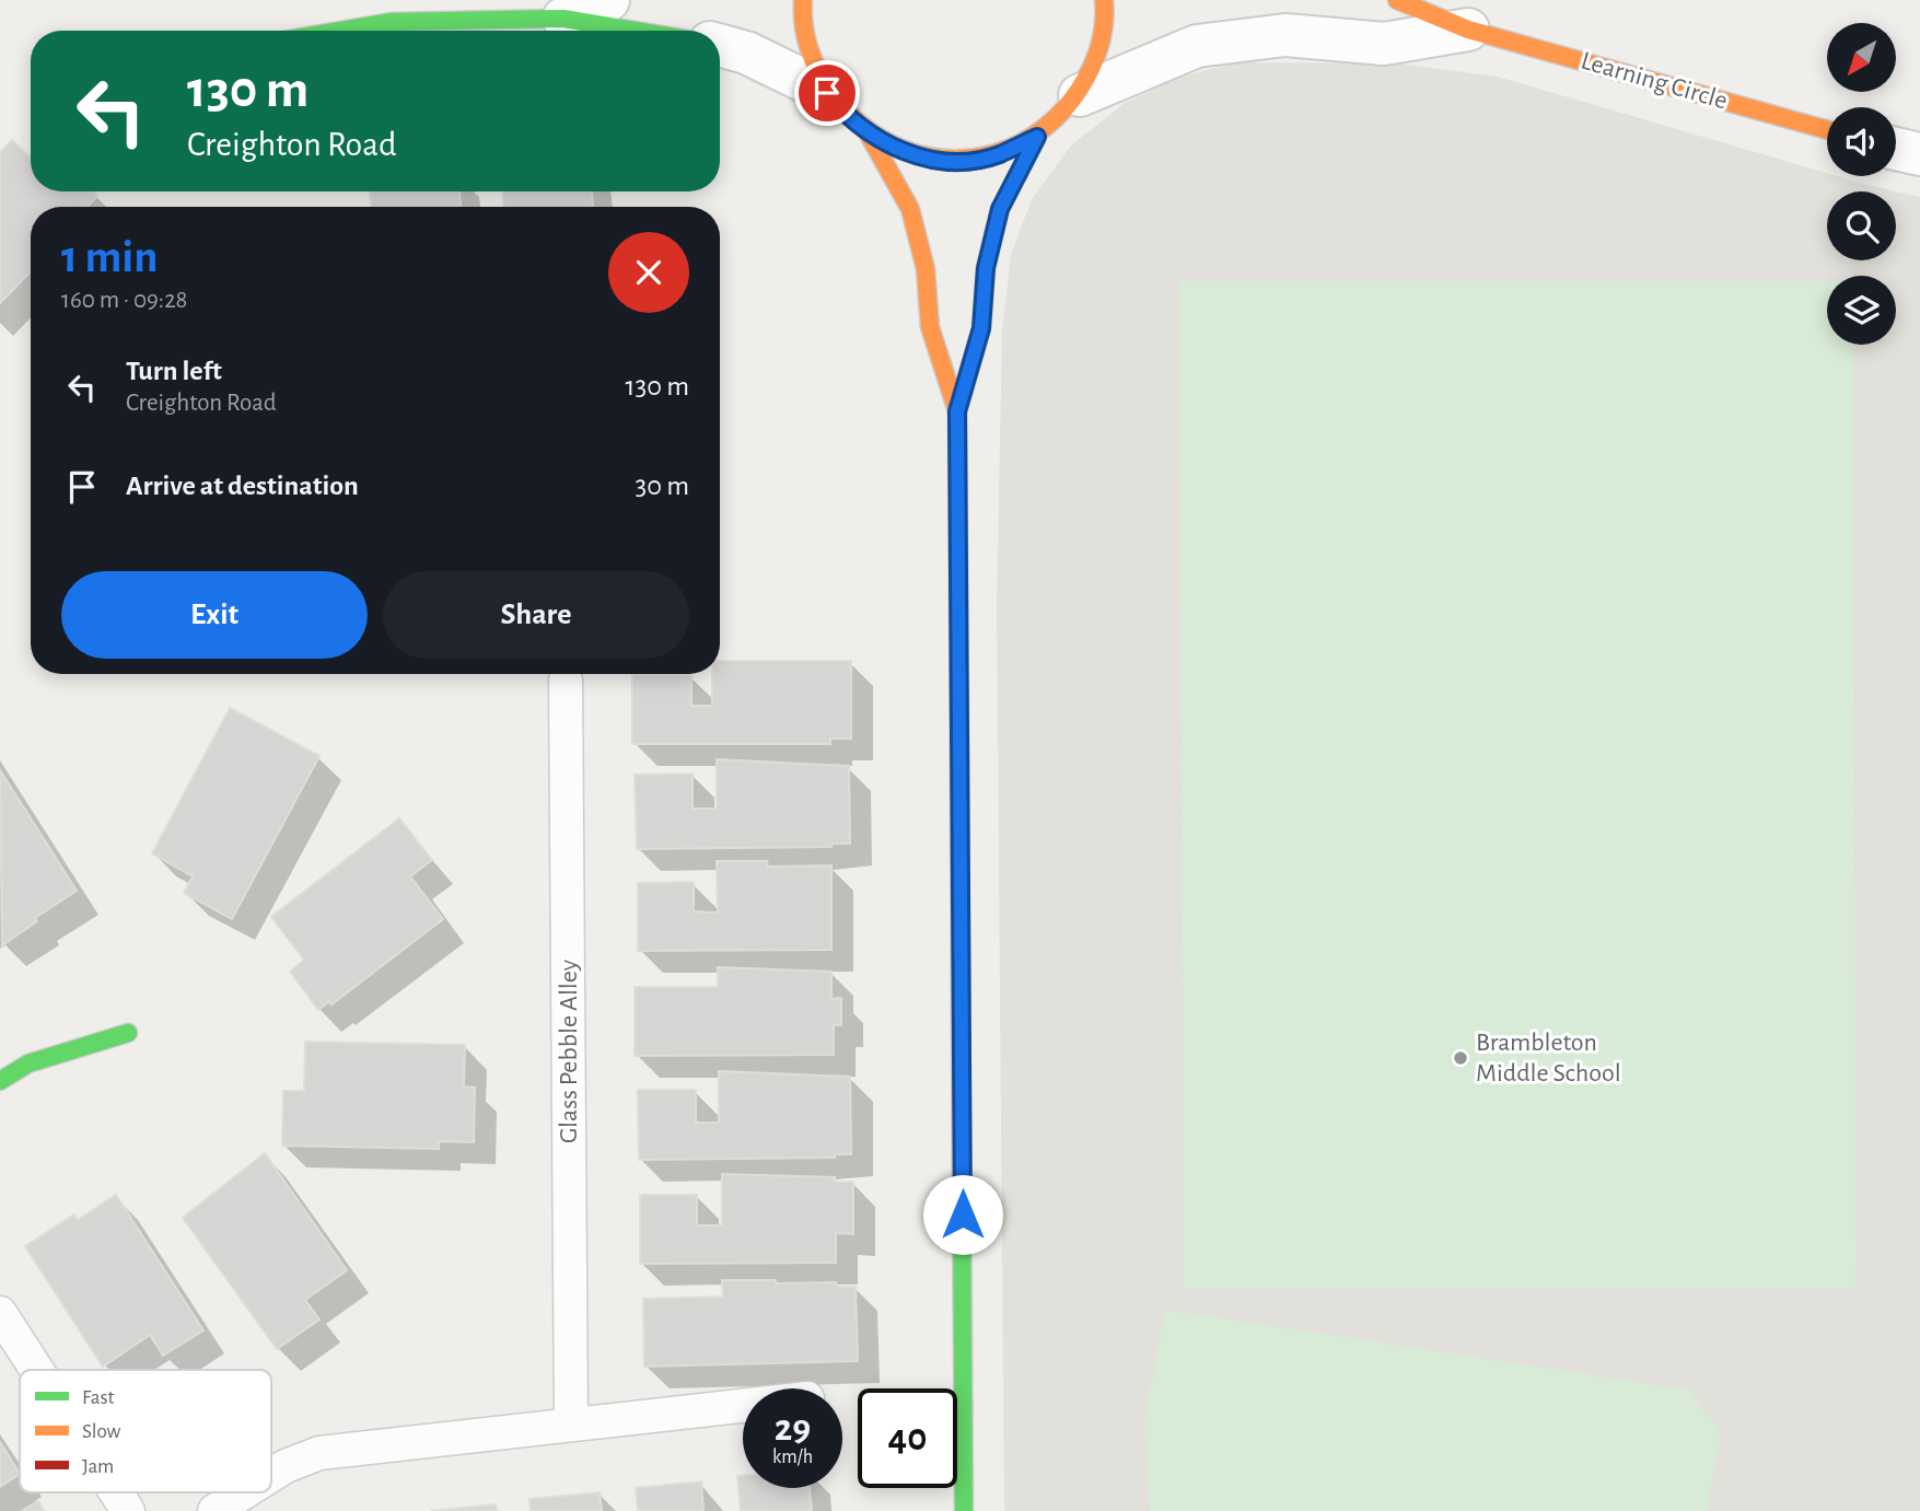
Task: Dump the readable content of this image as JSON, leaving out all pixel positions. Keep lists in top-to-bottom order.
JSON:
{
  "streets": {
    "street": ["Learning Circle"],
    "lane": ["Glass Pebble Alley"]
  },
  "places": ["Brambleton Middle School"],
  "legend": ["Fast", "Slow", "Jam"],
  "north": "bottom left",
  "page": {
    "turn": ["130 m", "Creighton Road"],
    "heading": ["1 min", "160 m · 09:28"],
    "list": [
      {
        "name": "Turn left",
        "note": "Creighton Road",
        "value": "130 m"
      },
      {
        "name": "Arrive at destination",
        "value": "30 m"
      }
    ],
    "buttons": ["Exit", "Share"],
    "speed": "29 km/h",
    "limit": "40"
  }
}
